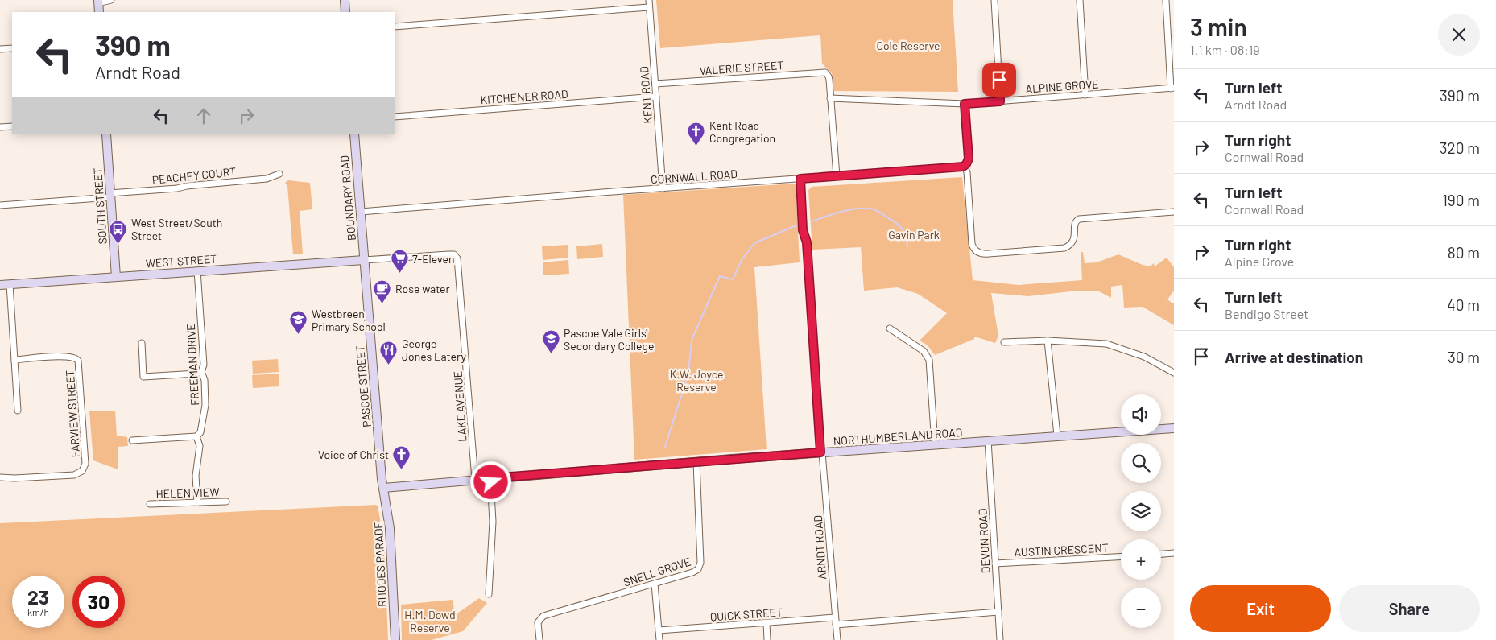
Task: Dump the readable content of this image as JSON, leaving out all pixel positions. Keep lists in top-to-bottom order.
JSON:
{
  "streets": {
    "street": [
      "VALERIE STREET",
      "ALPINE GROVE",
      "KENT ROAD",
      "KITCHENER ROAD",
      "PEACHEY COURT",
      "CORNWALL ROAD",
      "BOUNDARY ROAD",
      "SOUTH STREET",
      "WEST STREET",
      "FREEMAN DRIVE",
      "PASCOE STREET",
      "LAKE AVENUE",
      "FARVIEW STREET",
      "NORTHUMBERLAND ROAD",
      "HELEN VIEW",
      "DEVON ROAD",
      "ARNDT ROAD",
      "AUSTIN CRESCENT",
      "RHODES PARADE",
      "SNELL GROVE",
      "QUICK STREET"
    ]
  },
  "crossings": [
    ["VALERIE STREET", "ALPINE GROVE"],
    ["VALERIE STREET", "KENT ROAD"],
    ["KENT ROAD", "KITCHENER ROAD"],
    ["KENT ROAD", "CORNWALL ROAD"],
    ["PEACHEY COURT", "SOUTH STREET"],
    ["CORNWALL ROAD", "BOUNDARY ROAD"],
    ["CORNWALL ROAD", "ARNDT ROAD"],
    ["BOUNDARY ROAD", "WEST STREET"],
    ["BOUNDARY ROAD", "PASCOE STREET"],
    ["BOUNDARY ROAD", "LAKE AVENUE"],
    ["SOUTH STREET", "WEST STREET"],
    ["WEST STREET", "FREEMAN DRIVE"],
    ["WEST STREET", "PASCOE STREET"],
    ["WEST STREET", "LAKE AVENUE"],
    ["FREEMAN DRIVE", "HELEN VIEW"],
    ["PASCOE STREET", "LAKE AVENUE"],
    ["PASCOE STREET", "NORTHUMBERLAND ROAD"],
    ["PASCOE STREET", "RHODES PARADE"],
    ["LAKE AVENUE", "NORTHUMBERLAND ROAD"],
    ["NORTHUMBERLAND ROAD", "DEVON ROAD"],
    ["NORTHUMBERLAND ROAD", "ARNDT ROAD"],
    ["NORTHUMBERLAND ROAD", "RHODES PARADE"],
    ["NORTHUMBERLAND ROAD", "SNELL GROVE"],
    ["DEVON ROAD", "AUSTIN CRESCENT"],
    ["ARNDT ROAD", "QUICK STREET"]
  ],
  "parks": [
    "Cole Reserve",
    "Gavin Park",
    "K.W. Joyce Reserve",
    "H.M. Dowd Reserve"
  ],
  "places": {
    "church": ["Kent Road Congregation", "Voice of Christ"],
    "bus stop": ["West Street/South Street"],
    "supermarket": ["7-Eleven"],
    "cafe": ["Rose water"],
    "school or university": ["Westbreen Primary School", "Pascoe Vale Girls' Secondary College"],
    "restaurant": ["George Jones Eatery"]
  },
  "page": {
    "heading": ["3 min", "1.1 km · 08:19"],
    "turn": ["390 m", "Arndt Road"],
    "list": [
      {
        "name": "Turn left",
        "note": "Arndt Road",
        "value": "390 m"
      },
      {
        "name": "Turn right",
        "note": "Cornwall Road",
        "value": "320 m"
      },
      {
        "name": "Turn left",
        "note": "Cornwall Road",
        "value": "190 m"
      },
      {
        "name": "Turn right",
        "note": "Alpine Grove",
        "value": "80 m"
      },
      {
        "name": "Turn left",
        "note": "Bendigo Street",
        "value": "40 m"
      },
      {
        "name": "Arrive at destination",
        "value": "30 m"
      }
    ],
    "map_buttons": ["+", "−"],
    "speed": "23 km/h",
    "limit": "30",
    "buttons": ["Exit", "Share"]
  }
}
